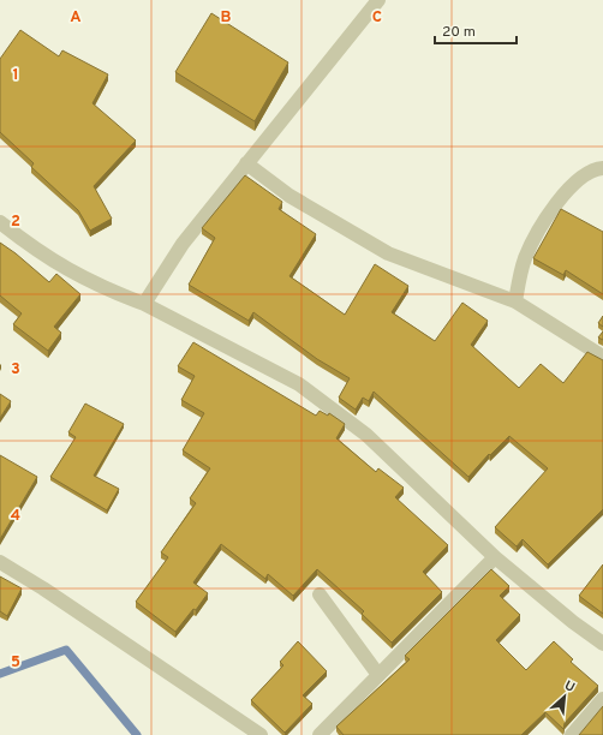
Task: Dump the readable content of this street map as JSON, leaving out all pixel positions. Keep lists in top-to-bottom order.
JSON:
{
  "scale_bar": "20 m",
  "north": "top right",
  "grid": {
    "columns": ["A", "B", "C"],
    "rows": [
      "1",
      "2",
      "3",
      "4",
      "5"
    ]
  }
}
